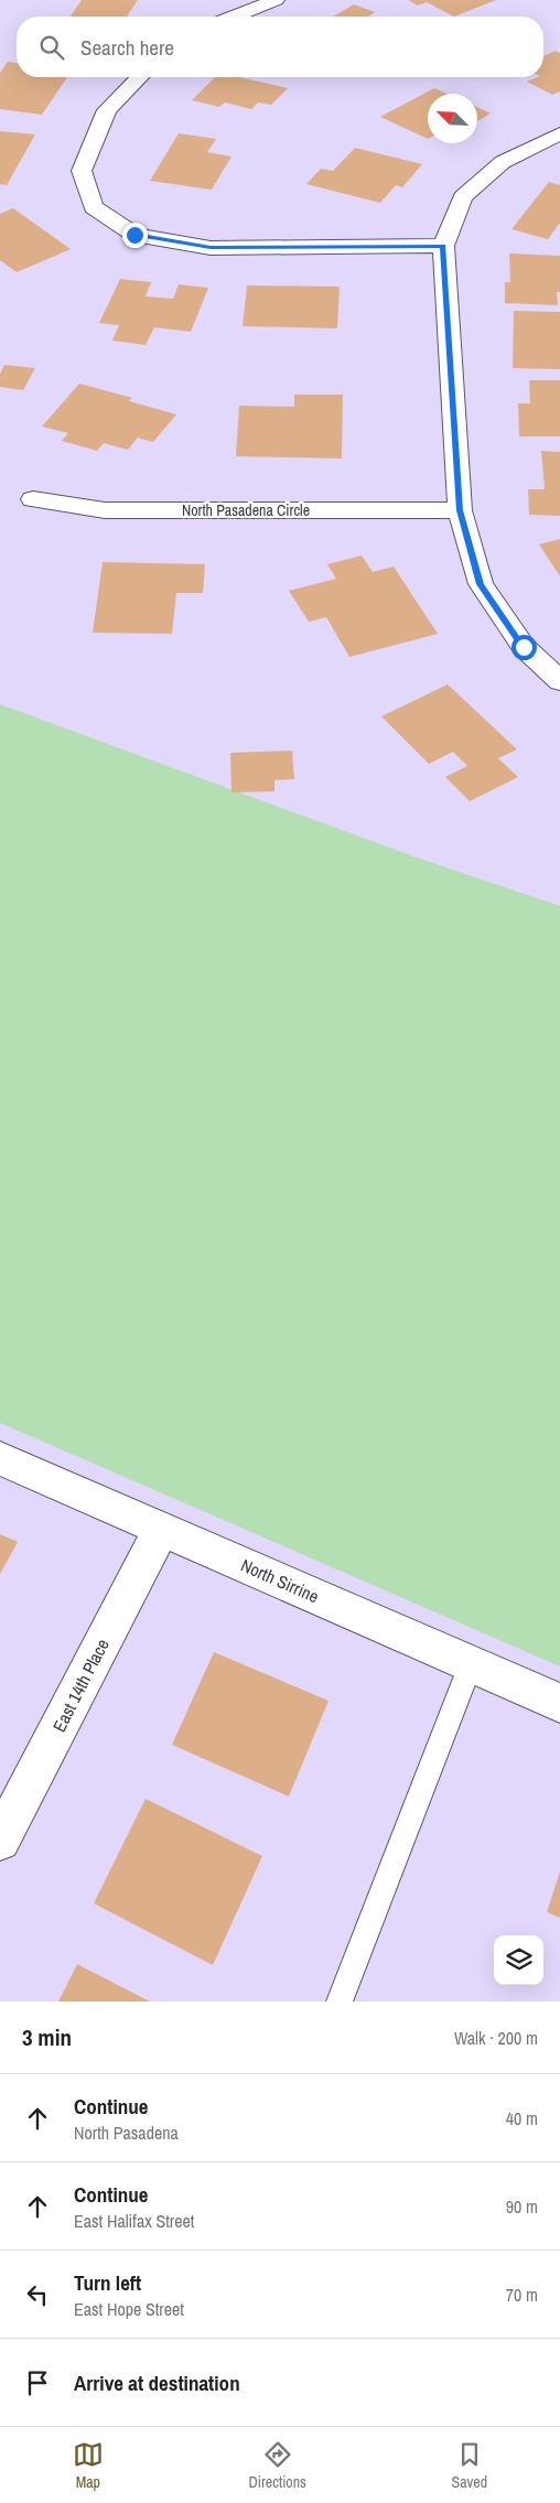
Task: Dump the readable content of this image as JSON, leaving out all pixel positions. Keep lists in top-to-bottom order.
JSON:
{
  "streets": {
    "street": ["North Pasadena Circle", "North Sirrine", "East 14th Place"]
  },
  "crossings": [
    ["North Sirrine", "East 14th Place"]
  ],
  "north": "top left",
  "page": {
    "search": "Search here",
    "heading": ["3 min", "Walk · 200 m"],
    "list": [
      ["Continue", "North Pasadena", "40 m"],
      ["Continue", "East Halifax Street", "90 m"],
      ["Turn left", "East Hope Street", "70 m"],
      "Arrive at destination"
    ],
    "nav": ["Map", "Directions", "Saved"]
  }
}
